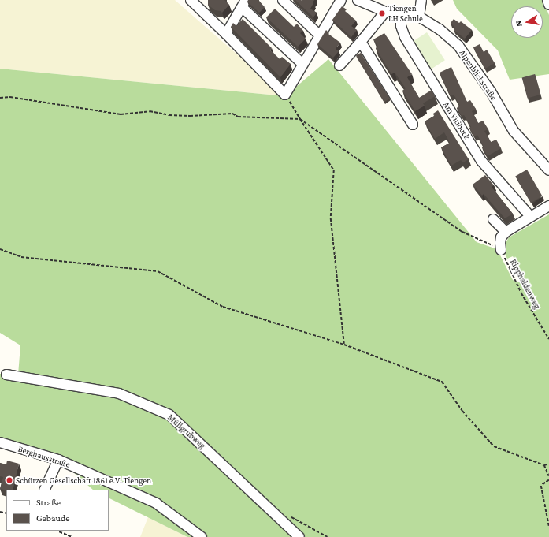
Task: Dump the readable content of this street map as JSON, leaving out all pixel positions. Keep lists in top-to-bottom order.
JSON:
{
  "streets": {
    "street": [
      "Alpenblickstraße",
      "Am Vitibuck",
      "Müllgrubweg",
      "Berghausstraße"
    ],
    "path": ["Ripphaldenweg"]
  },
  "crossings": [
    ["Alpenblickstraße", "Am Vitibuck"]
  ],
  "places": ["Tiengen LH Schule", "Schützen Gesellschaft 1861 e.V. Tiengen"],
  "legend": ["Straße", "Gebäude"],
  "north": "left"
}
